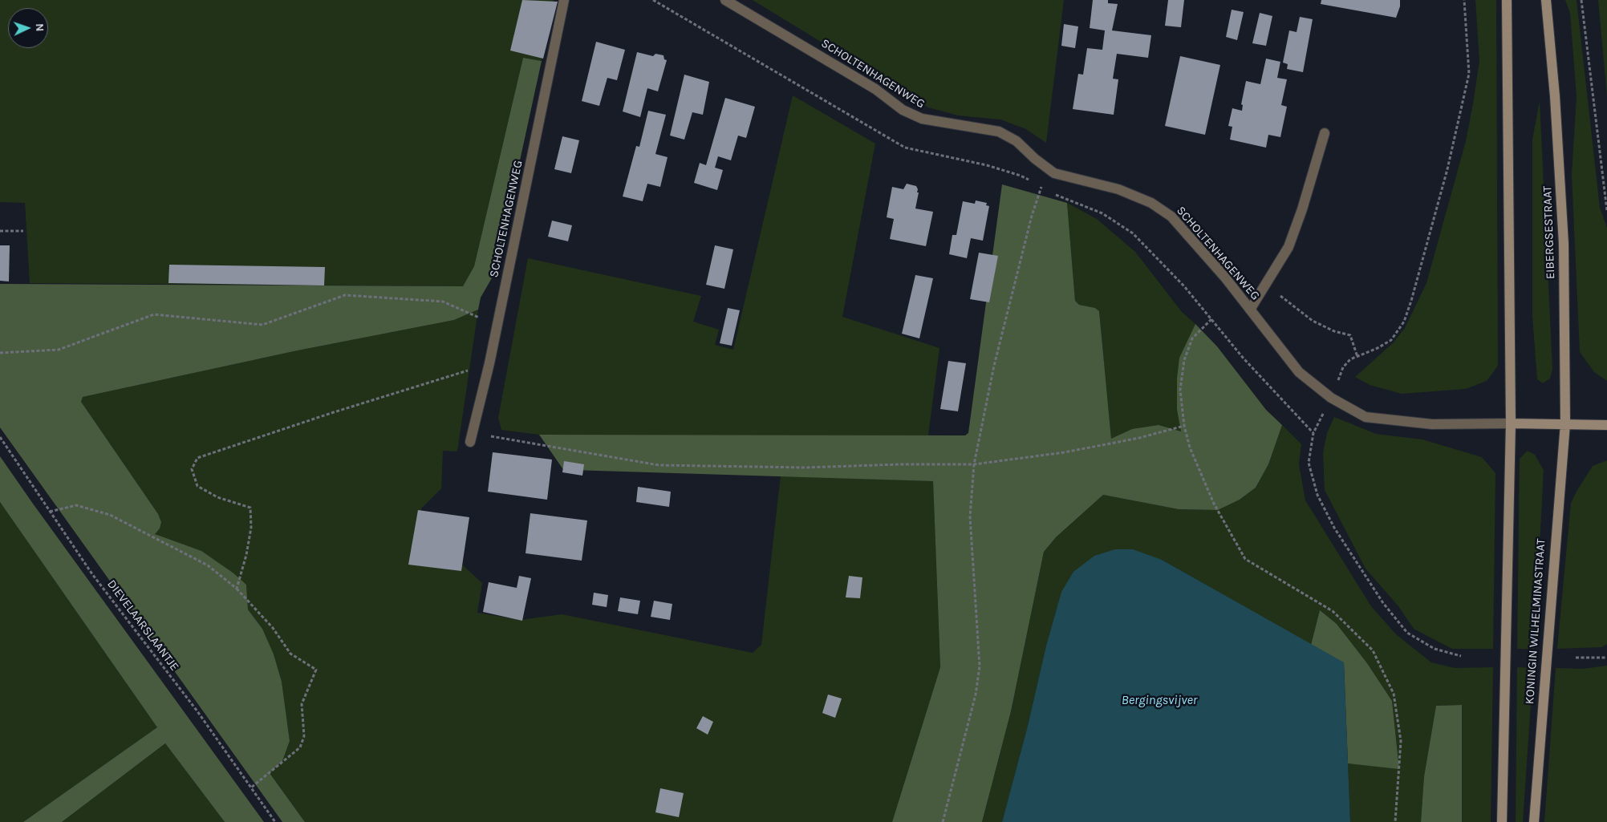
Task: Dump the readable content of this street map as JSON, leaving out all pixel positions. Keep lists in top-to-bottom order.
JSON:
{
  "streets": {
    "main road": ["EIBERGSESTRAAT", "KONINGIN WILHELMINASTRAAT"],
    "street": ["SCHOLTENHAGENWEG"],
    "path": ["DIEVELAARSLAANTJE"]
  },
  "crossings": [
    ["EIBERGSESTRAAT", "KONINGIN WILHELMINASTRAAT"]
  ],
  "water": ["Bergingsvijver"],
  "north": "right"
}
